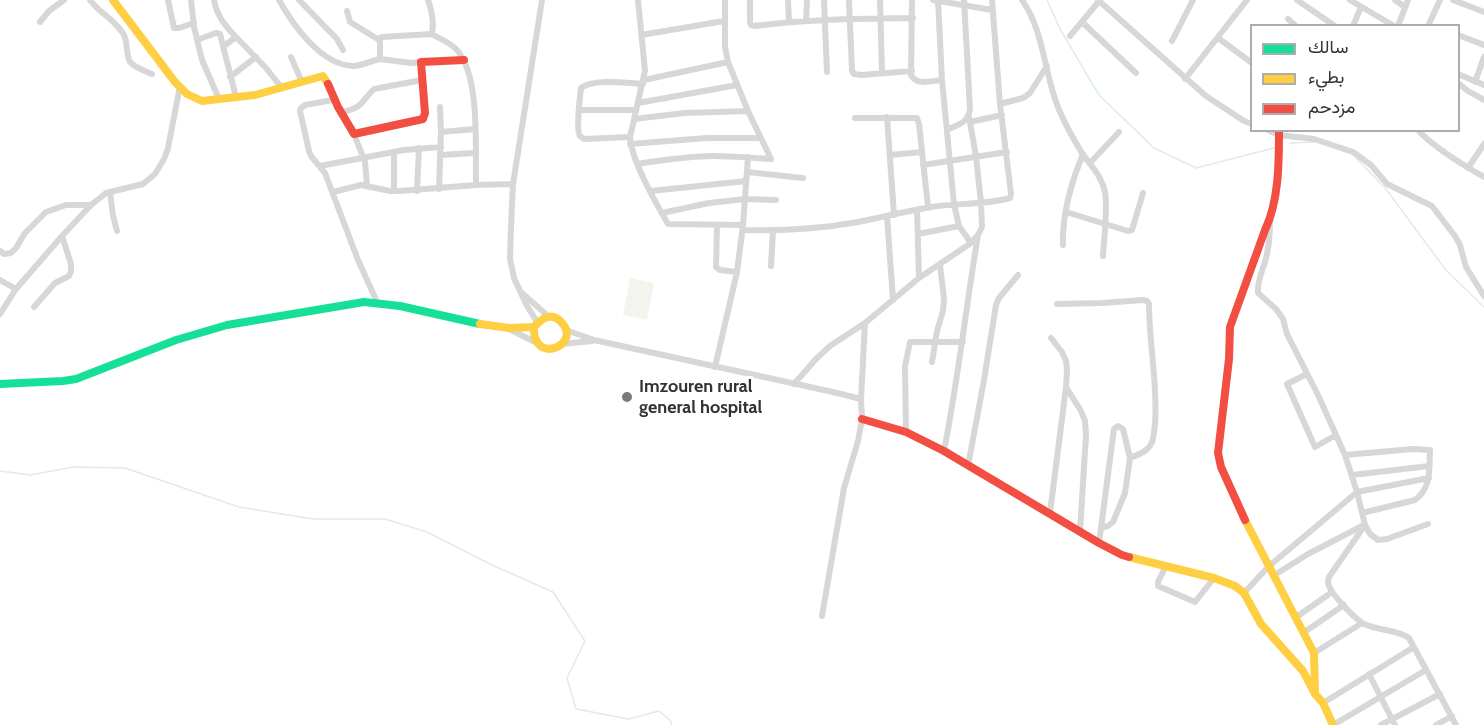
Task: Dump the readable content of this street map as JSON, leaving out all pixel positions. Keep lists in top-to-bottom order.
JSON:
{
  "places": ["Imzouren rural general hospital"],
  "legend": ["سالك", "بطيء", "مزدحم"]
}
